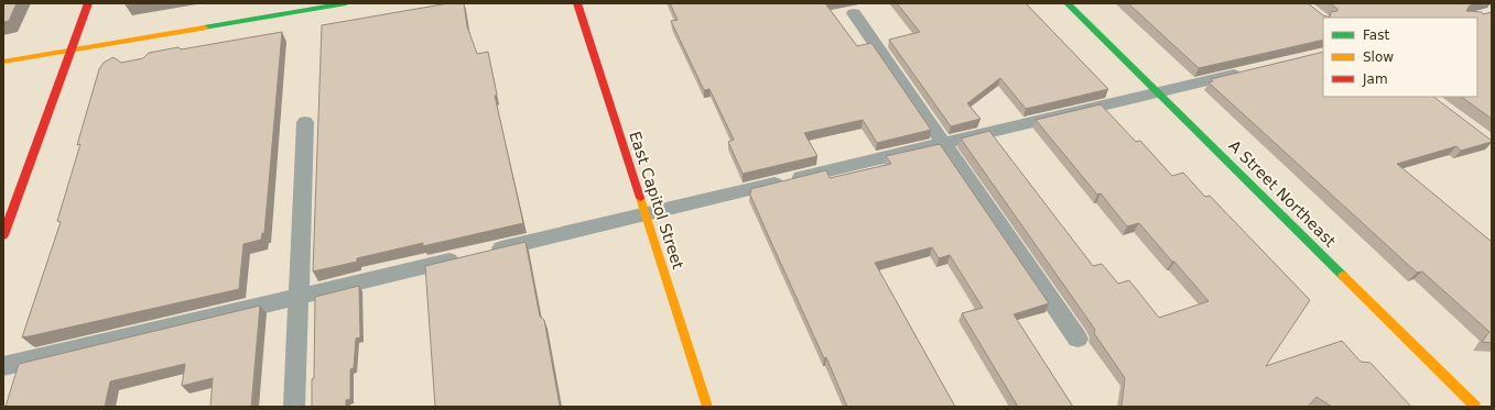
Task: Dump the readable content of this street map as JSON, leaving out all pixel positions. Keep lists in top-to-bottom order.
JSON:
{
  "streets": {
    "street": ["A Street Northeast", "East Capitol Street"]
  },
  "legend": ["Fast", "Slow", "Jam"]
}
